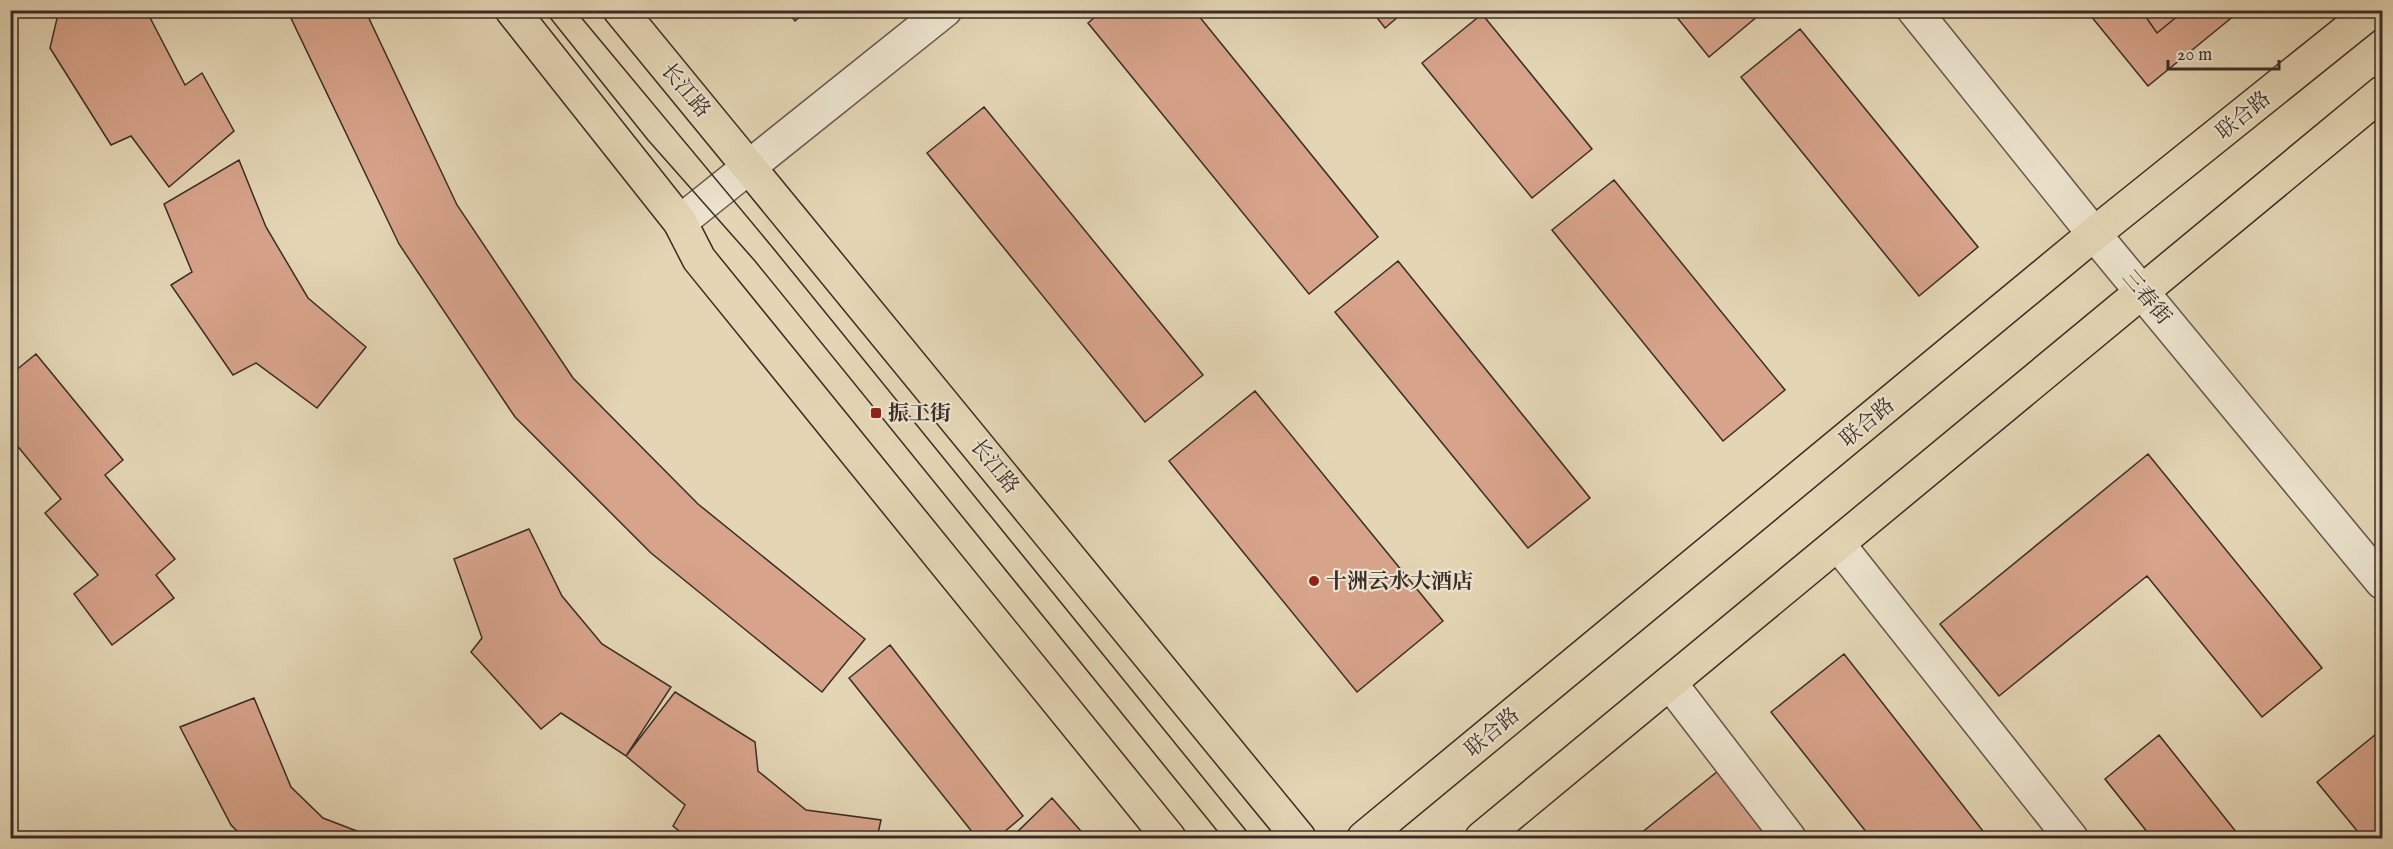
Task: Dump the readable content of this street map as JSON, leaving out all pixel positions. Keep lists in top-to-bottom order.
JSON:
{
  "streets": {
    "main road": ["长江路", "联合路"],
    "street": ["三春街"]
  },
  "crossings": [
    ["联合路", "三春街"]
  ],
  "places": {
    "transit": ["振工街"],
    "other": ["十洲云水大酒店"]
  },
  "scale_bar": "20 m"
}
